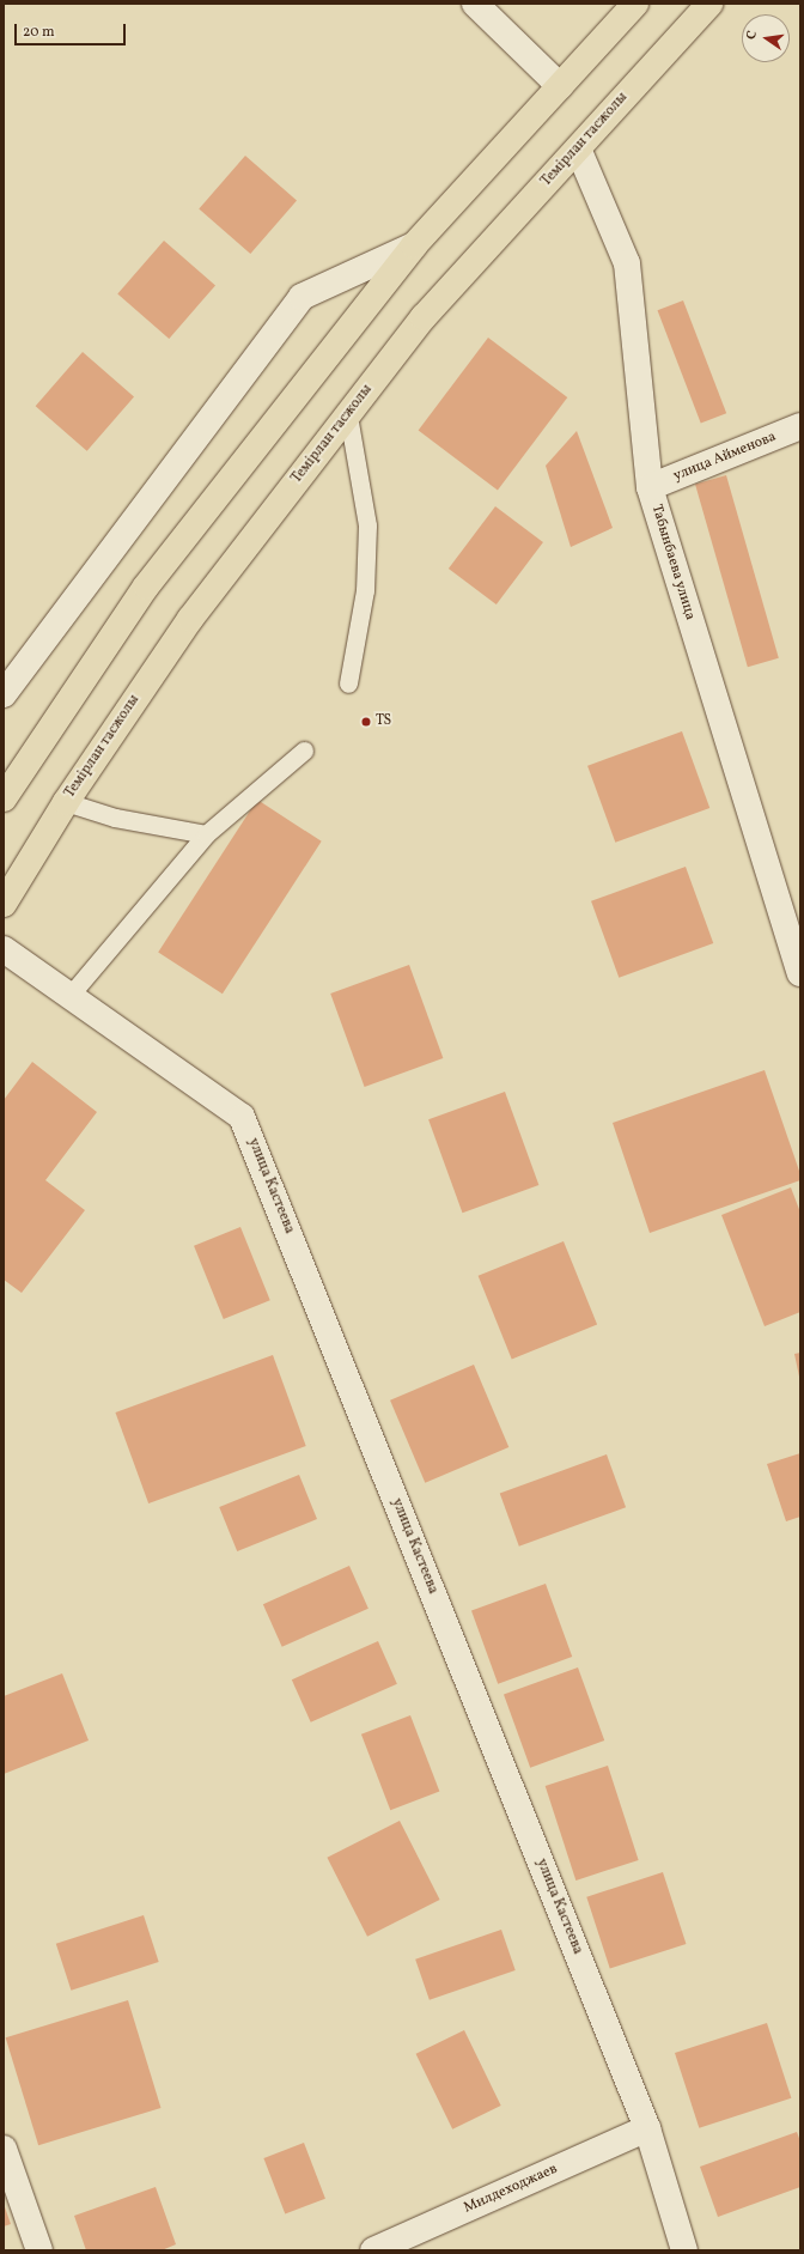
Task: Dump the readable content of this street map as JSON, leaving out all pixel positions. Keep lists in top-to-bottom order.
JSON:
{
  "streets": {
    "main road": ["Темірлан тасжолы"],
    "street": [
      "улица Айменова",
      "Табынбаева улица",
      "улица Кастеева",
      "Милдеходжаев"
    ]
  },
  "crossings": [
    ["Темірлан тасжолы", "Табынбаева улица"],
    ["улица Айменова", "Табынбаева улица"],
    ["улица Кастеева", "Милдеходжаев"]
  ],
  "places": ["TS"],
  "scale_bar": "20 m",
  "north": "left"
}
